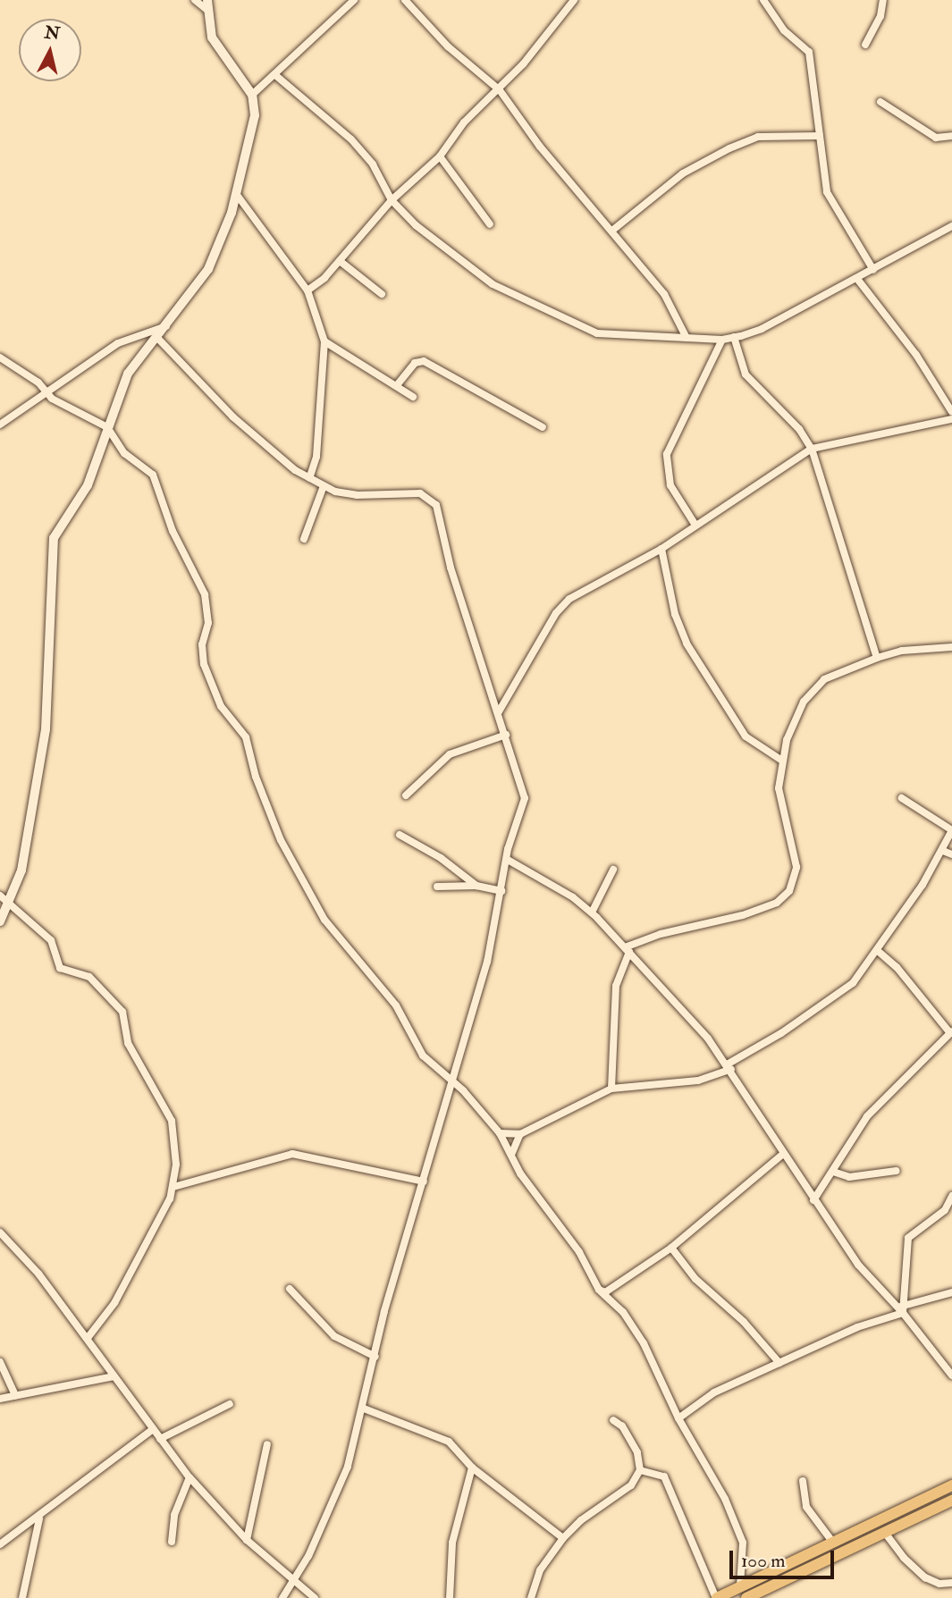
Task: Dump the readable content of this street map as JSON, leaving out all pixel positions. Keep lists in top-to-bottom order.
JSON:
{
  "scale_bar": "100 m",
  "north": "top"
}
